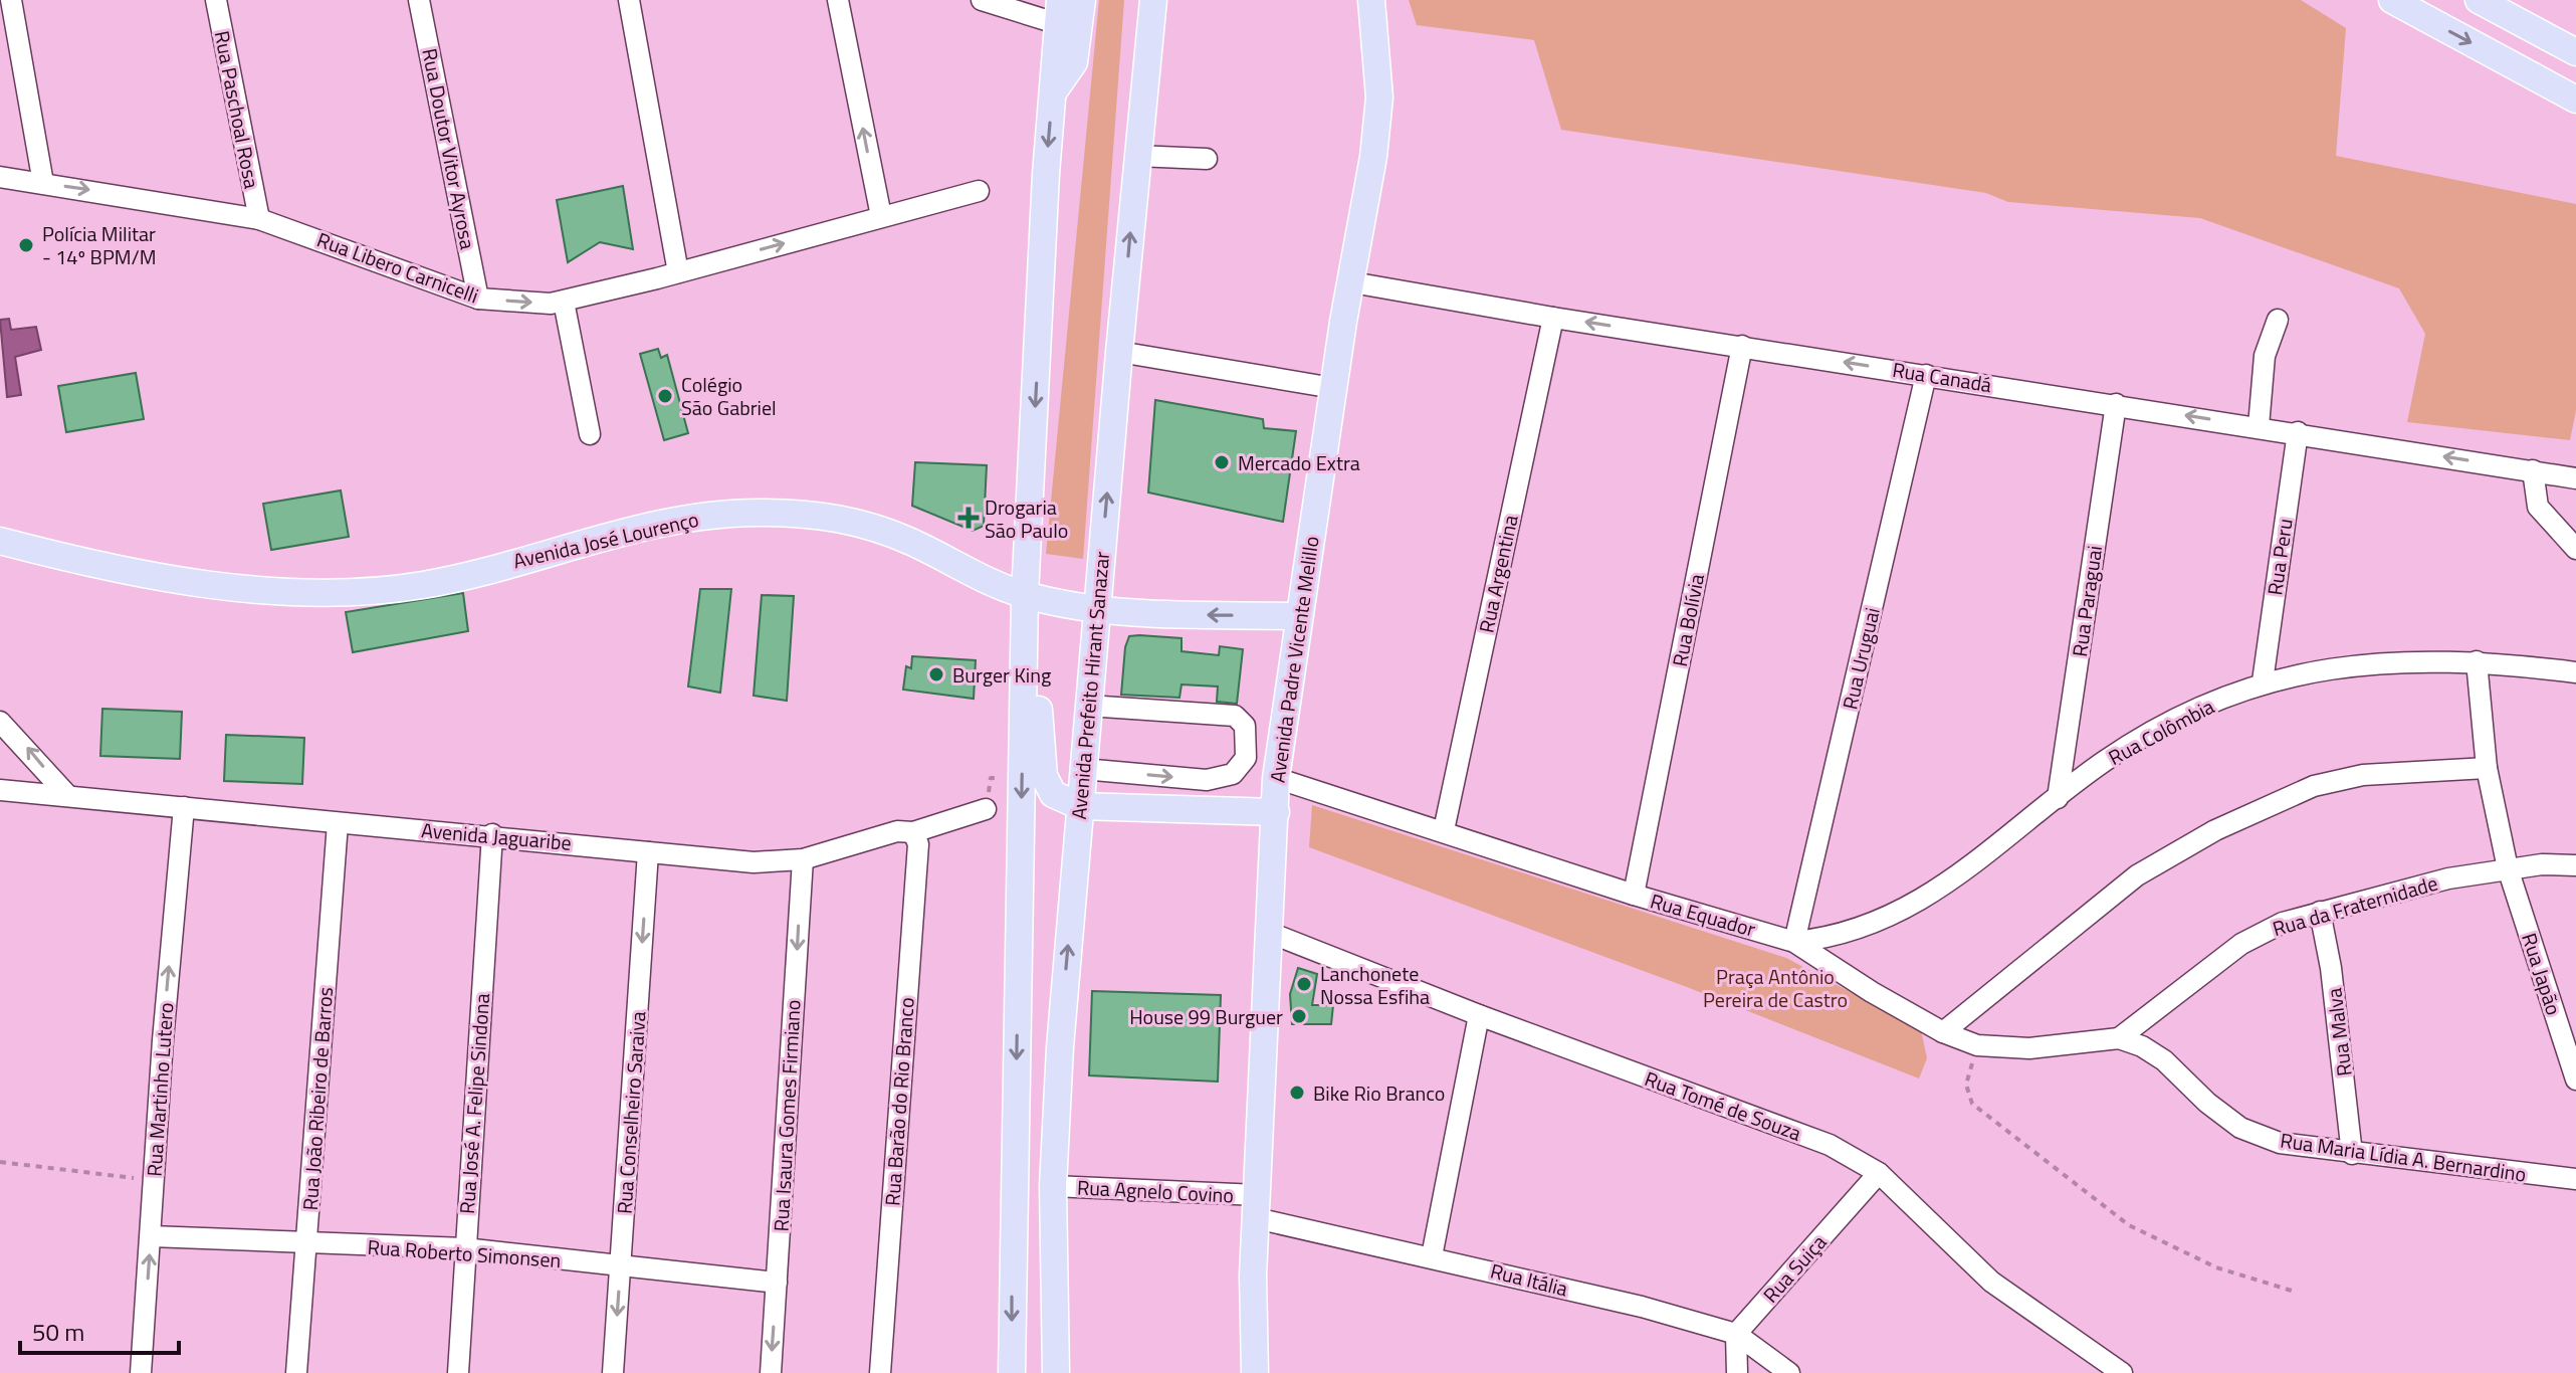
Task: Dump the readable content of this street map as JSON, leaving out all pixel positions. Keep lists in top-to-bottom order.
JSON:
{
  "streets": {
    "main road": ["Avenida José Lourenço", "Avenida Padre Vicente Melillo", "Avenida Prefeito Hirant Sanazar"],
    "street": [
      "Rua Paschoal Rosa",
      "Rua Doutor Vitor Ayrosa",
      "Rua Libero Carnicelli",
      "Rua Canadá",
      "Rua Peru",
      "Rua Argentina",
      "Rua Paraguai",
      "Rua Bolívia",
      "Rua Uruguai",
      "Rua Colômbia",
      "Avenida Jaguaribe",
      "Rua da Fraternidade",
      "Rua Equador",
      "Rua Japão",
      "Rua Malva",
      "Rua Martinho Lutero",
      "Rua João Ribeiro de Barros",
      "Rua Barão do Rio Branco",
      "Rua José A. Felipe Sindona",
      "Rua Tomé de Souza",
      "Rua Conselheiro Saraiva",
      "Rua Isaura Gomes Firmiano",
      "Rua Maria Lídia A. Bernardino",
      "Rua Agnelo Covino",
      "Rua Roberto Simonsen",
      "Rua Suiça",
      "Rua Itália"
    ]
  },
  "crossings": [
    ["Rua Paschoal Rosa", "Rua Libero Carnicelli"],
    ["Rua Doutor Vitor Ayrosa", "Rua Libero Carnicelli"],
    ["Rua Canadá", "Rua Peru"],
    ["Rua Canadá", "Rua Argentina"],
    ["Rua Canadá", "Rua Paraguai"],
    ["Rua Canadá", "Rua Bolívia"],
    ["Rua Canadá", "Rua Uruguai"],
    ["Rua Canadá", "Avenida Padre Vicente Melillo"],
    ["Avenida José Lourenço", "Avenida Padre Vicente Melillo"],
    ["Avenida José Lourenço", "Avenida Prefeito Hirant Sanazar"],
    ["Rua Peru", "Rua Colômbia"],
    ["Rua Argentina", "Rua Equador"],
    ["Rua Paraguai", "Rua Colômbia"],
    ["Rua Bolívia", "Rua Equador"],
    ["Rua Uruguai", "Rua Colômbia"],
    ["Rua Uruguai", "Rua Equador"],
    ["Avenida Padre Vicente Melillo", "Rua Equador"],
    ["Avenida Padre Vicente Melillo", "Rua Tomé de Souza"],
    ["Avenida Padre Vicente Melillo", "Rua Agnelo Covino"],
    ["Avenida Padre Vicente Melillo", "Rua Itália"],
    ["Avenida Prefeito Hirant Sanazar", "Rua Agnelo Covino"],
    ["Rua Colômbia", "Rua Equador"],
    ["Rua Colômbia", "Rua Japão"],
    ["Avenida Jaguaribe", "Rua Martinho Lutero"],
    ["Avenida Jaguaribe", "Rua João Ribeiro de Barros"],
    ["Avenida Jaguaribe", "Rua Barão do Rio Branco"],
    ["Avenida Jaguaribe", "Rua José A. Felipe Sindona"],
    ["Avenida Jaguaribe", "Rua Conselheiro Saraiva"],
    ["Avenida Jaguaribe", "Rua Isaura Gomes Firmiano"],
    ["Rua da Fraternidade", "Rua Equador"],
    ["Rua da Fraternidade", "Rua Japão"],
    ["Rua da Fraternidade", "Rua Malva"],
    ["Rua da Fraternidade", "Rua Maria Lídia A. Bernardino"],
    ["Rua Equador", "Rua Maria Lídia A. Bernardino"],
    ["Rua Malva", "Rua Maria Lídia A. Bernardino"],
    ["Rua Martinho Lutero", "Rua Roberto Simonsen"],
    ["Rua João Ribeiro de Barros", "Rua Roberto Simonsen"],
    ["Rua José A. Felipe Sindona", "Rua Roberto Simonsen"],
    ["Rua Tomé de Souza", "Rua Suiça"],
    ["Rua Conselheiro Saraiva", "Rua Roberto Simonsen"],
    ["Rua Isaura Gomes Firmiano", "Rua Roberto Simonsen"],
    ["Rua Agnelo Covino", "Rua Itália"],
    ["Rua Suiça", "Rua Itália"]
  ],
  "one_way": [
    "Rua Libero Carnicelli",
    "Rua Canadá",
    "Rua Martinho Lutero",
    "Rua Conselheiro Saraiva",
    "Rua Isaura Gomes Firmiano"
  ],
  "parks": ["Praça Antônio Pereira de Castro"],
  "places": {
    "other": [
      "Polícia Militar - 14º BPM/M",
      "Colégio São Gabriel",
      "Mercado Extra",
      "Burger King",
      "Lanchonete Nossa Esfiha",
      "House 99 Burguer",
      "Bike Rio Branco"
    ],
    "health": ["Drogaria São Paulo"]
  },
  "scale_bar": "50 m"
}
